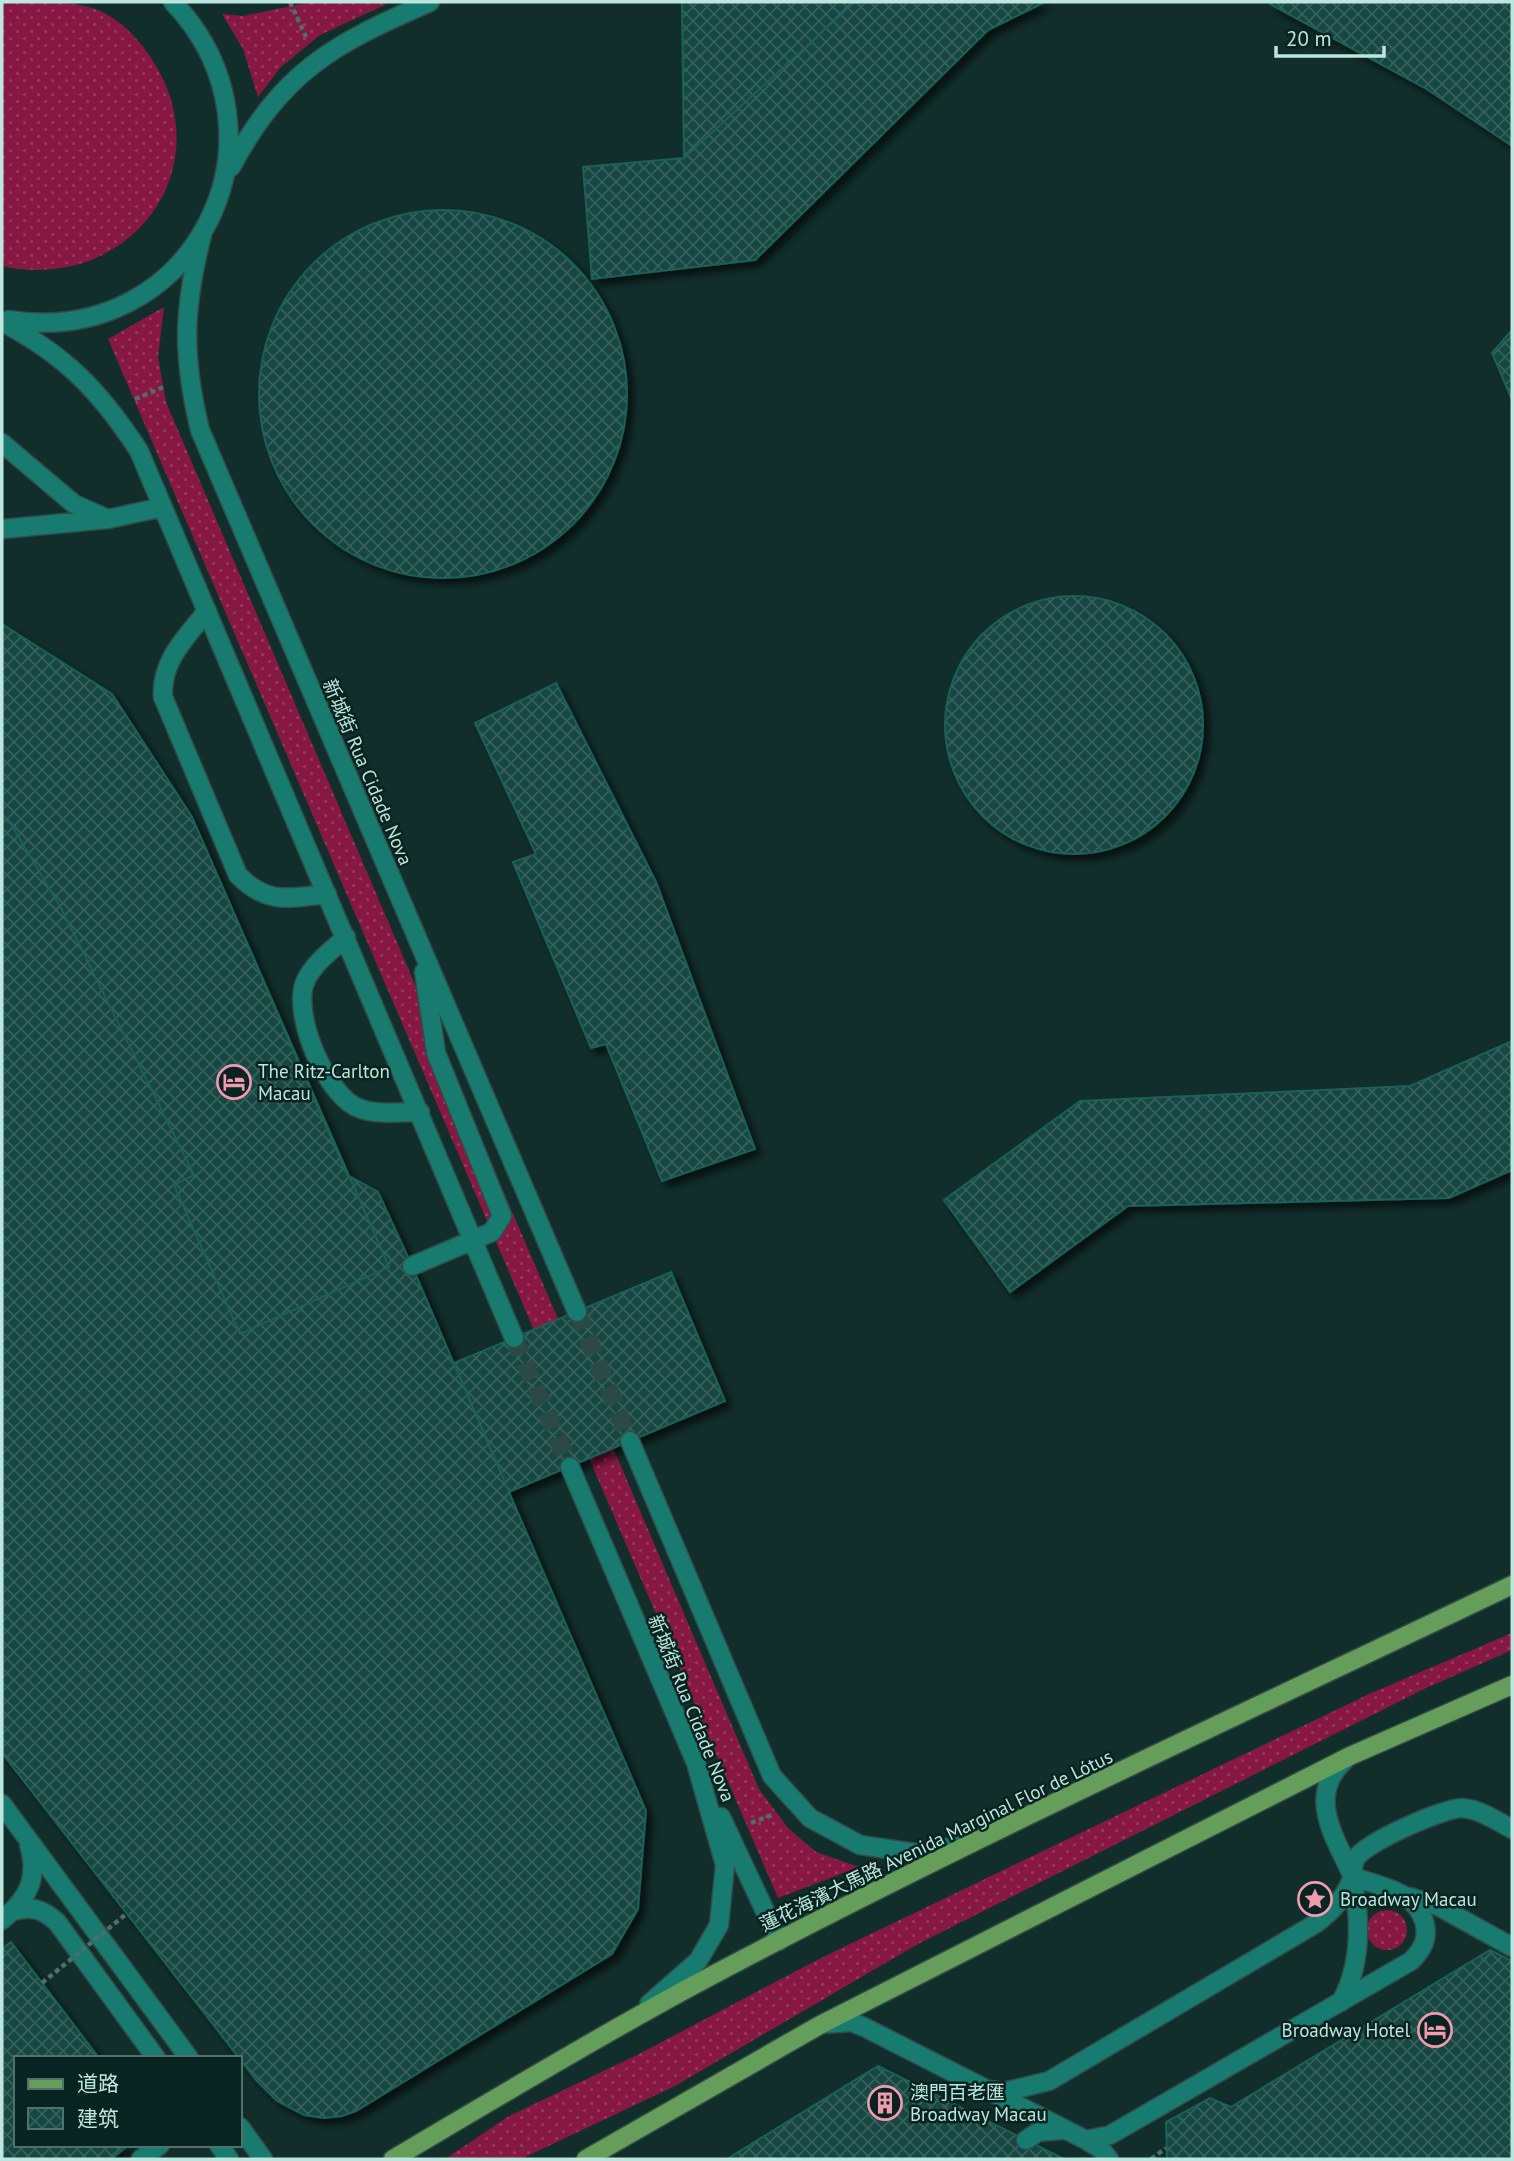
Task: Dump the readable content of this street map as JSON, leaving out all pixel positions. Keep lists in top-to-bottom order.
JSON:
{
  "streets": {
    "main road": ["蓮花海濱大馬路 Avenida Marginal Flor de Lótus"],
    "street": ["新城街 Rua Cidade Nova"]
  },
  "crossings": [
    ["新城街 Rua Cidade Nova", "蓮花海濱大馬路 Avenida Marginal Flor de Lótus"]
  ],
  "places": {
    "hotel": ["The Ritz-Carlton Macau", "Broadway Hotel"],
    "place": ["Broadway Macau"],
    "building": ["澳門百老匯 Broadway Macau"]
  },
  "legend": ["道路", "建筑"],
  "scale_bar": "20 m"
}
